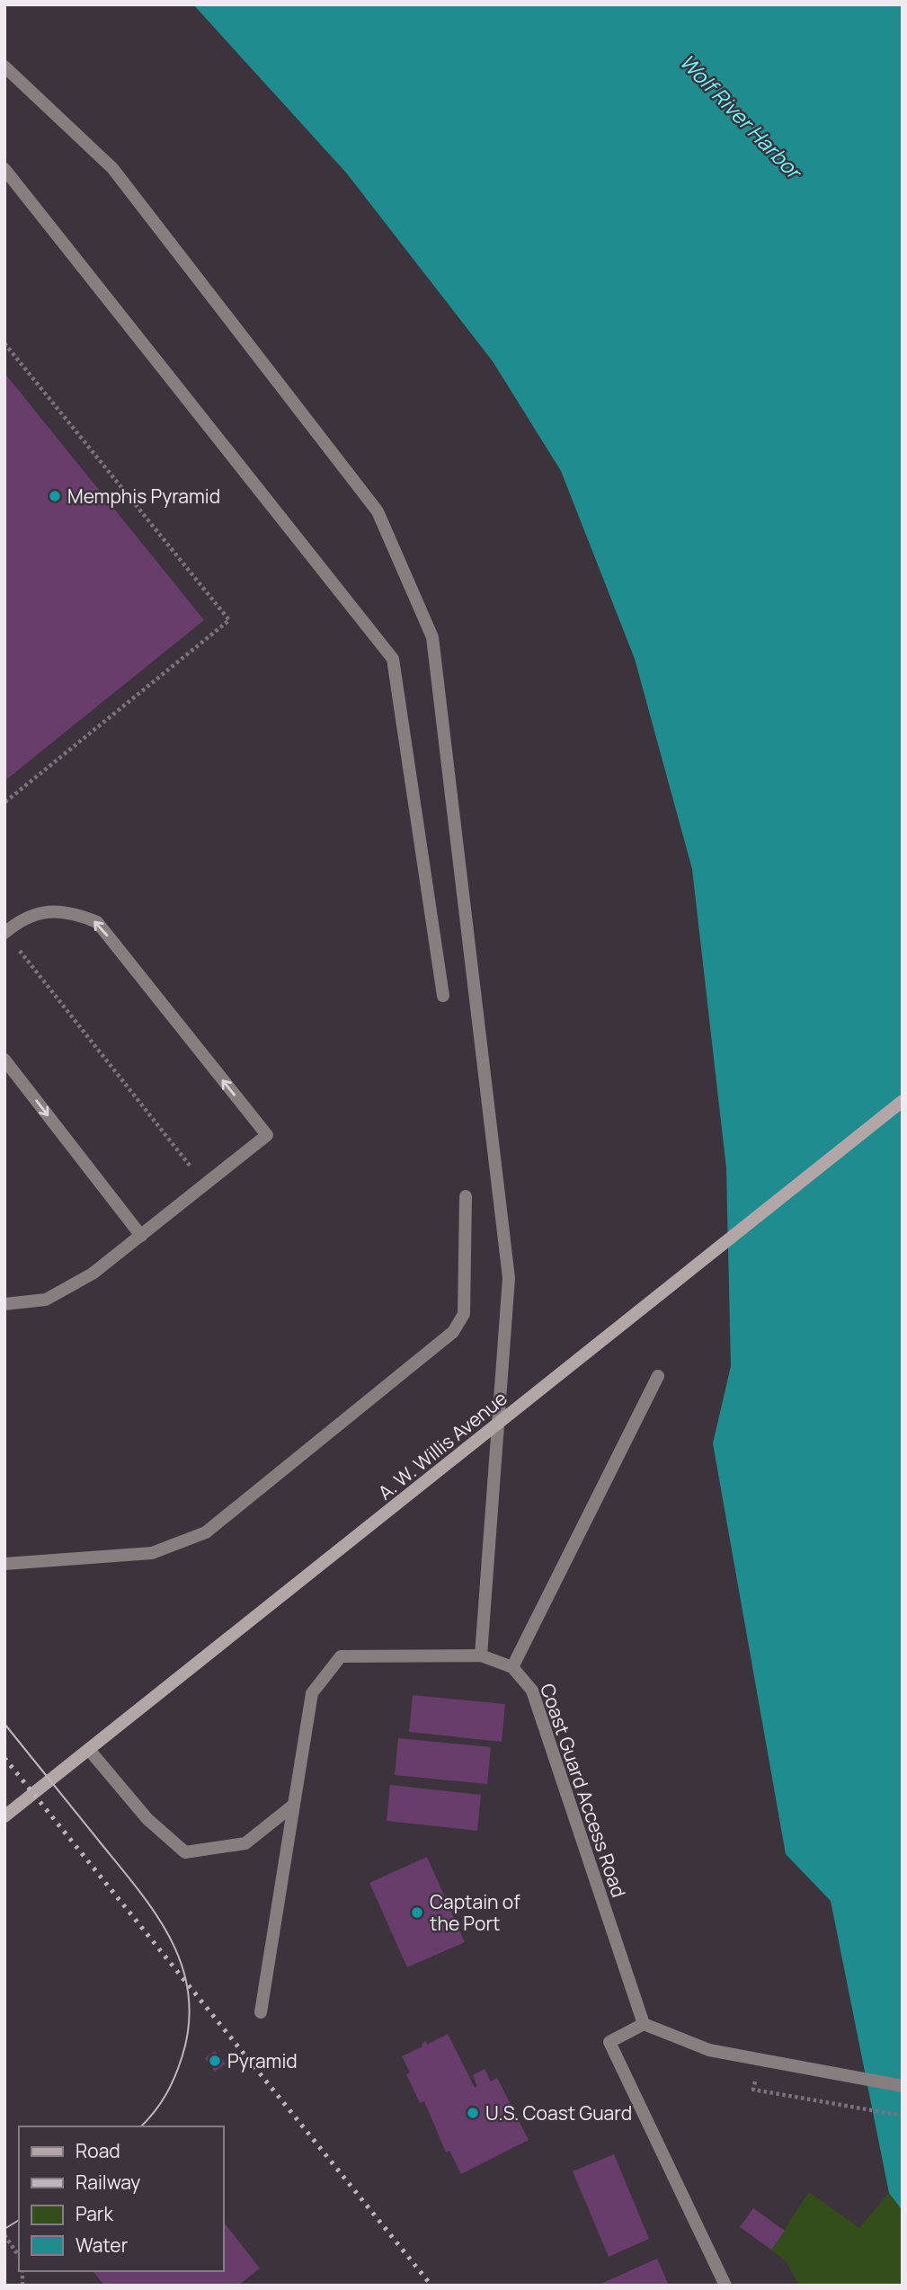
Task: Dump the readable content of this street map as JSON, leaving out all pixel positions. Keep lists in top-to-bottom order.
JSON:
{
  "streets": {
    "main road": ["A. W. Willis Avenue"],
    "lane": ["Coast Guard Access Road"]
  },
  "water": ["Wolf River Harbor"],
  "places": [
    "Memphis Pyramid",
    "Captain of the Port",
    "Pyramid",
    "U.S. Coast Guard"
  ],
  "legend": [
    "Road",
    "Railway",
    "Park",
    "Water"
  ]
}
